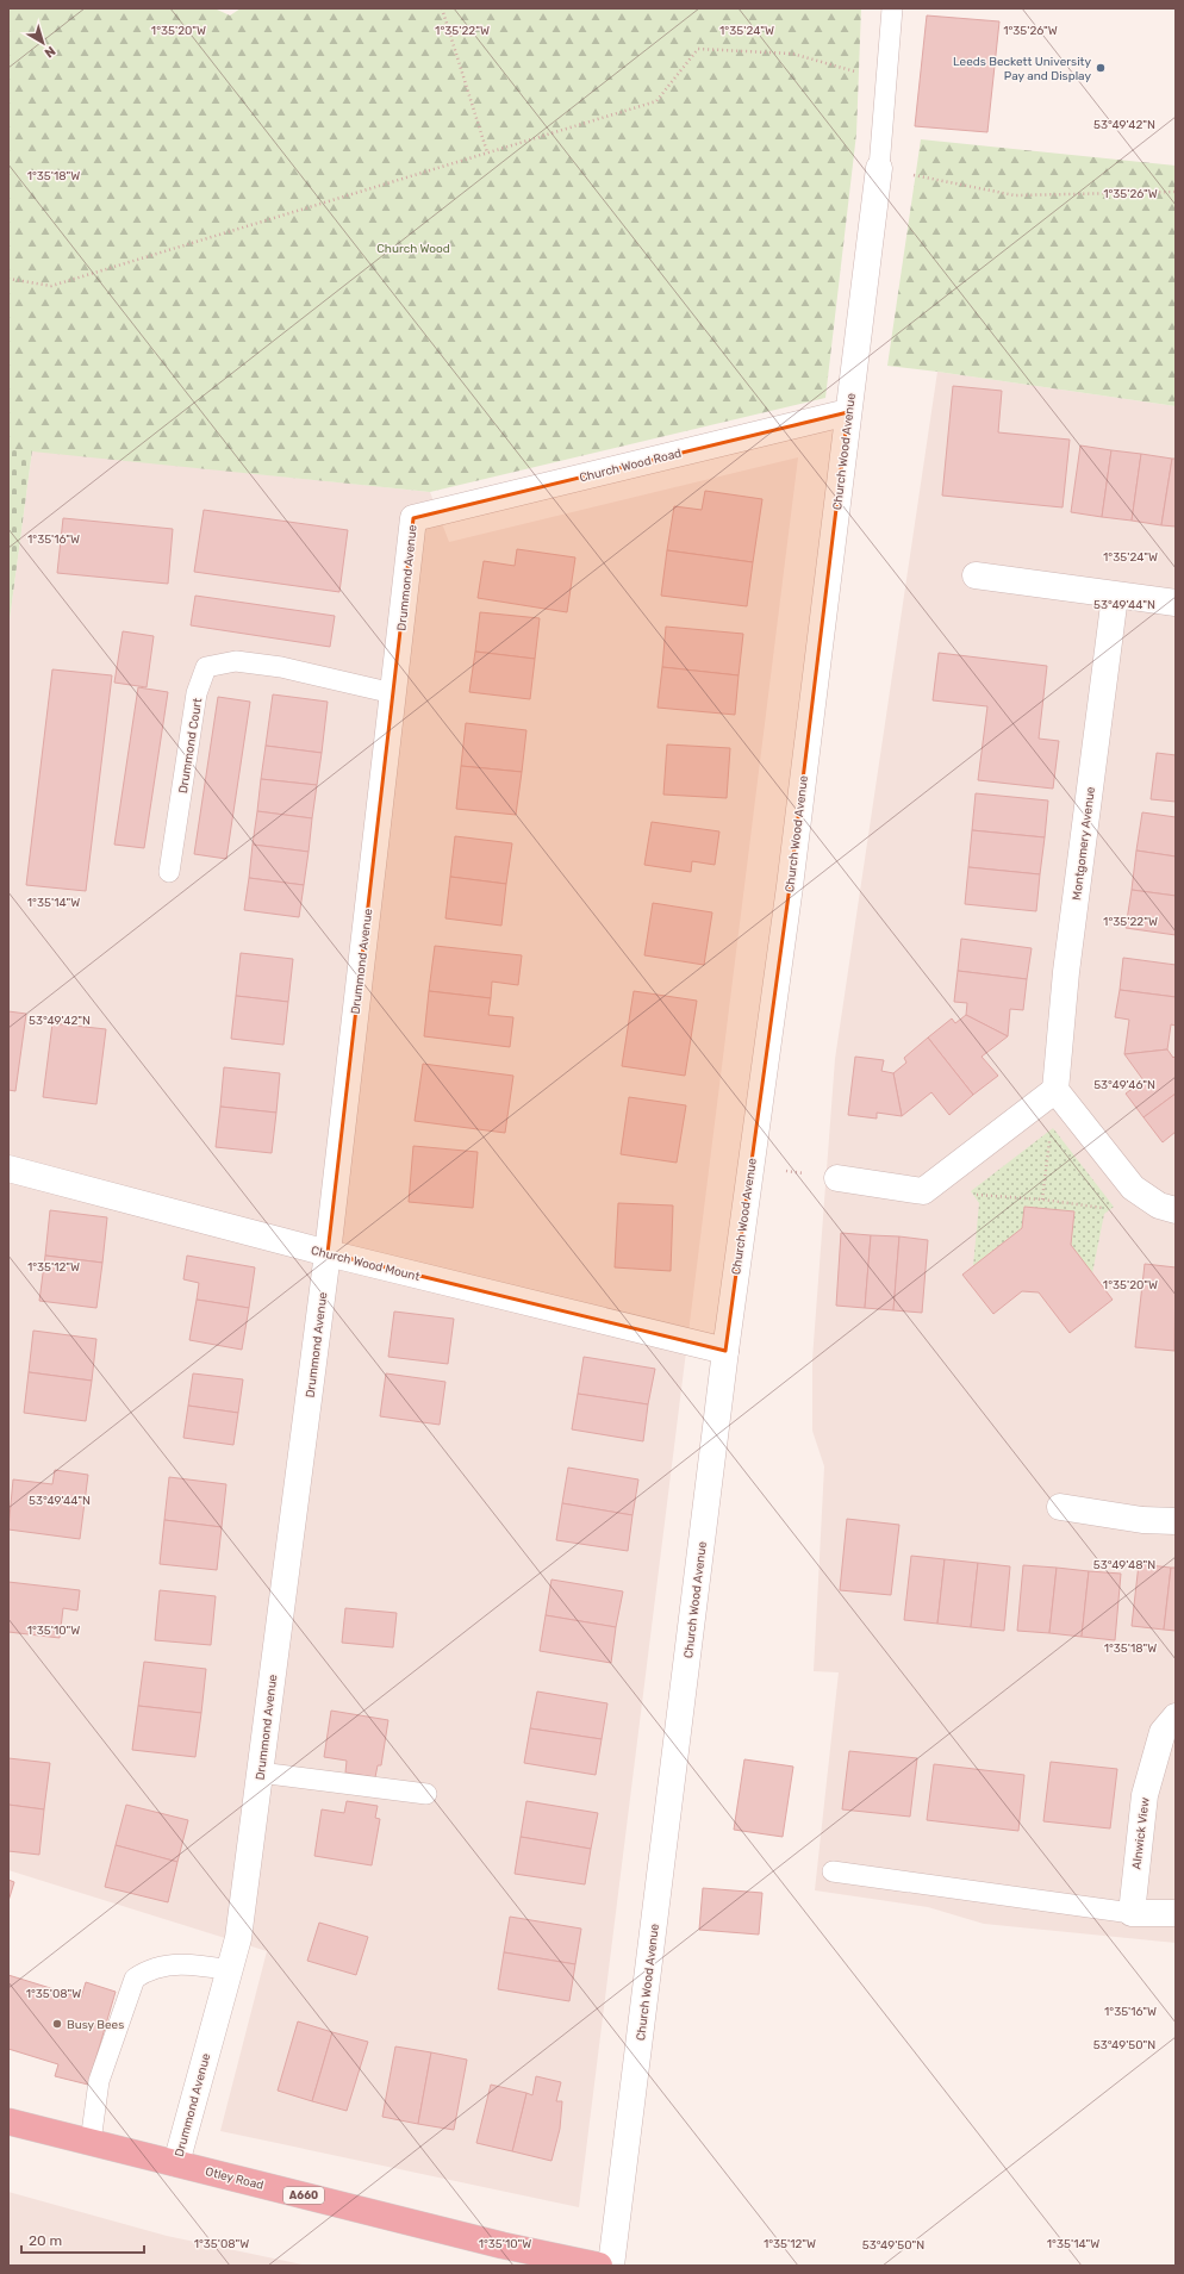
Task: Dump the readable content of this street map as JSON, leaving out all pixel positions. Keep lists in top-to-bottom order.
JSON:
{
  "streets": {
    "highway": ["Otley Road", "A660"],
    "street": [
      "Church Wood Avenue",
      "Church Wood Road",
      "Drummond Avenue",
      "Montgomery Avenue",
      "Church Wood Mount",
      "Alnwick View"
    ],
    "lane": ["Drummond Court"]
  },
  "crossings": [
    ["Church Wood Avenue", "Church Wood Road"],
    ["Church Wood Avenue", "Church Wood Mount"],
    ["Church Wood Road", "Drummond Avenue"],
    ["Drummond Avenue", "Drummond Court"],
    ["Drummond Avenue", "Church Wood Mount"],
    ["Drummond Avenue", "Otley Road"]
  ],
  "parks": ["Church Wood"],
  "places": ["Leeds Beckett University Pay and Display", "Busy Bees"],
  "scale_bar": "20 m",
  "north": "bottom right",
  "coordinates": [
    "1°35'22\"W",
    "1°35'24\"W",
    "1°35'20\"W",
    "1°35'26\"W",
    "53°49'42\"N",
    "1°35'18\"W",
    "1°35'16\"W",
    "53°49'44\"N",
    "1°35'14\"W",
    "53°49'46\"N",
    "1°35'12\"W",
    "53°49'48\"N",
    "1°35'10\"W",
    "1°35'08\"W",
    "53°49'50\"N"
  ]
}
